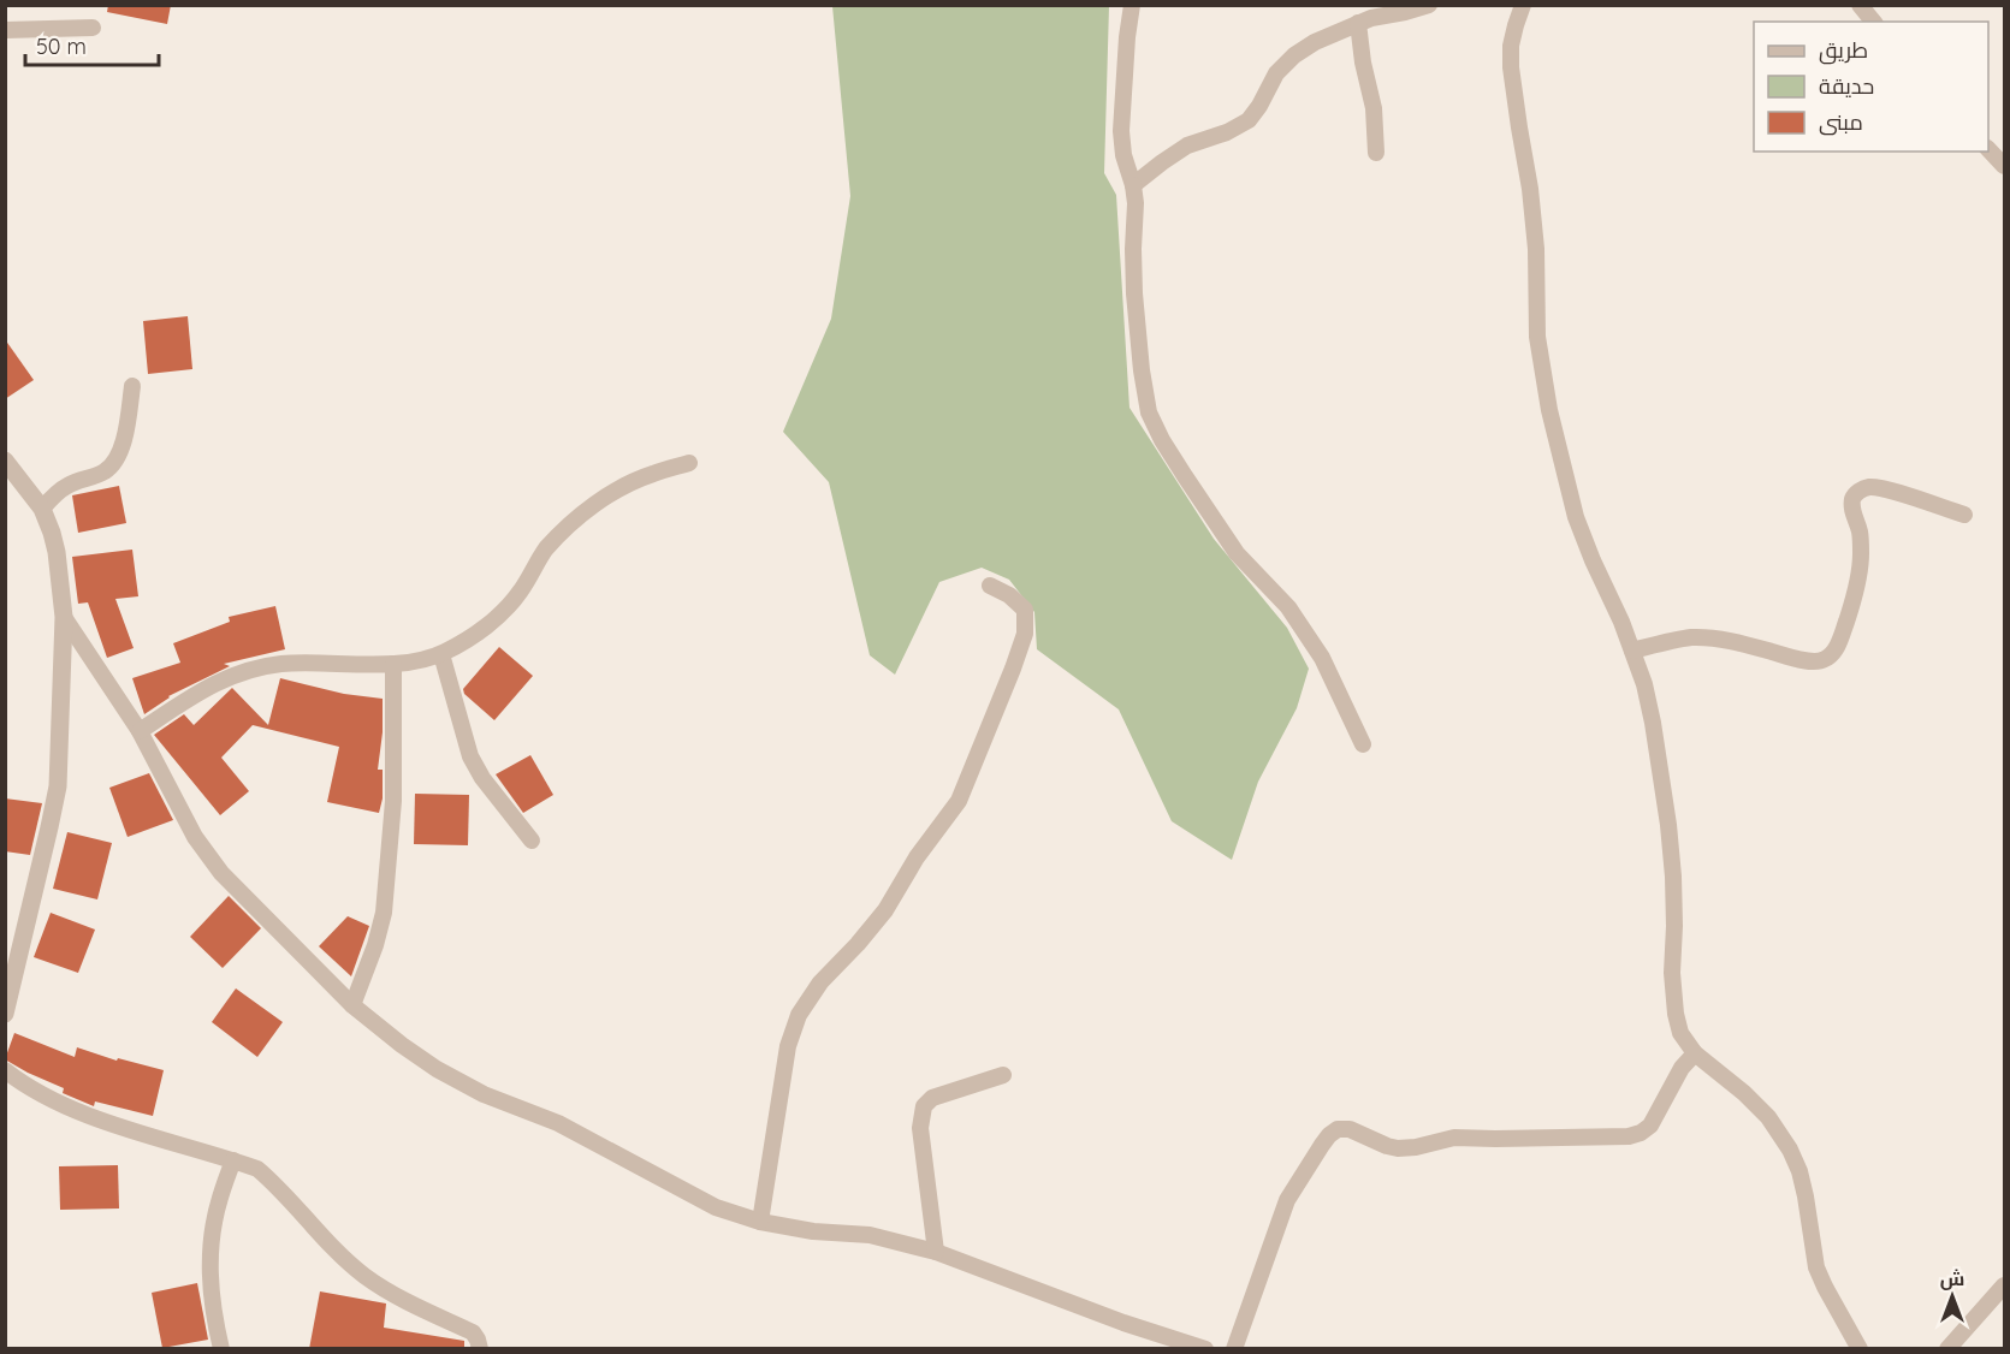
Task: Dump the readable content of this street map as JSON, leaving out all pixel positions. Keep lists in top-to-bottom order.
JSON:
{
  "legend": ["طريق", "حديقة", "مبنى"],
  "scale_bar": "50 m",
  "north": "top"
}
